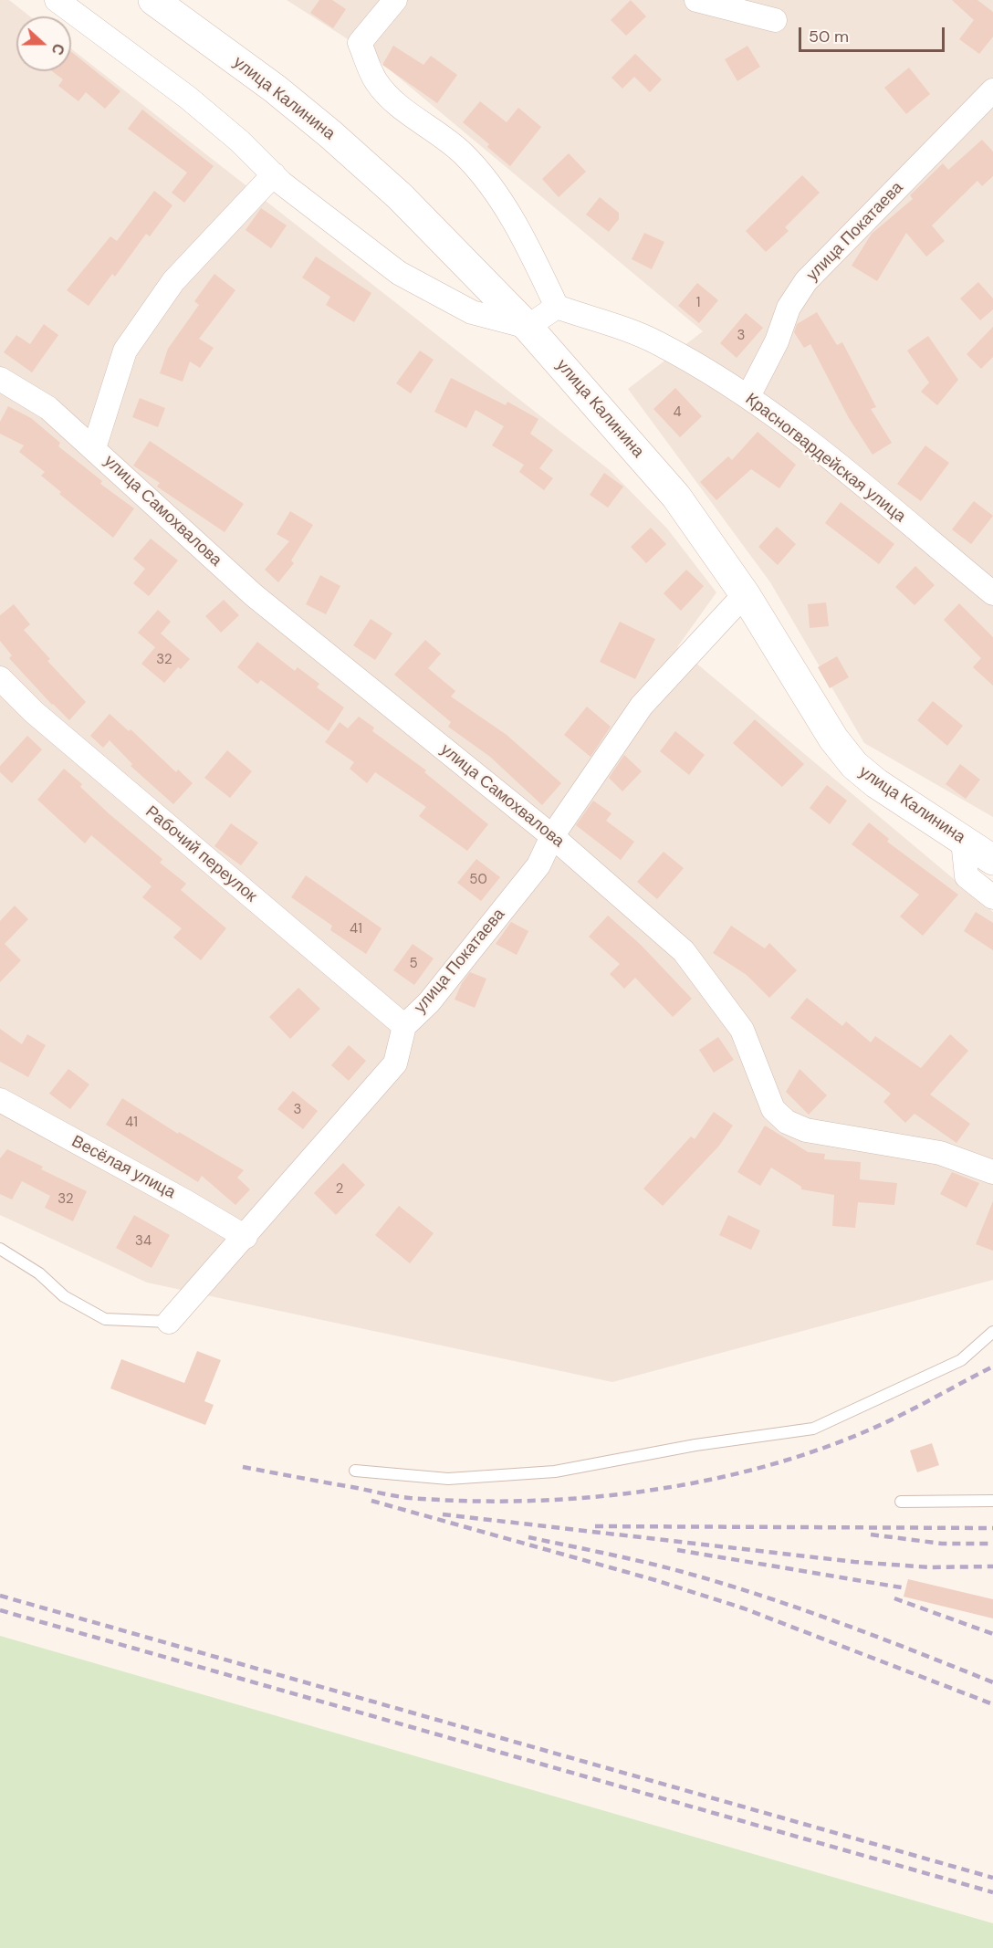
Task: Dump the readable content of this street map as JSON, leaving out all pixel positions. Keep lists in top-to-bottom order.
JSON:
{
  "streets": {
    "main road": ["улица Калинина"],
    "street": [
      "улица Покатаева",
      "Красногвардейская улица",
      "улица Самохвалова",
      "Рабочий переулок",
      "Весёлая улица"
    ]
  },
  "crossings": [
    ["улица Калинина", "улица Покатаева"],
    ["улица Покатаева", "Красногвардейская улица"],
    ["улица Покатаева", "улица Самохвалова"],
    ["улица Покатаева", "Рабочий переулок"],
    ["улица Покатаева", "Весёлая улица"]
  ],
  "house_numbers": [
    "1",
    "3",
    "4",
    "32",
    "50",
    "41",
    "5",
    "3",
    "41",
    "2",
    "32",
    "34"
  ],
  "scale_bar": "50 m",
  "north": "right"
}
